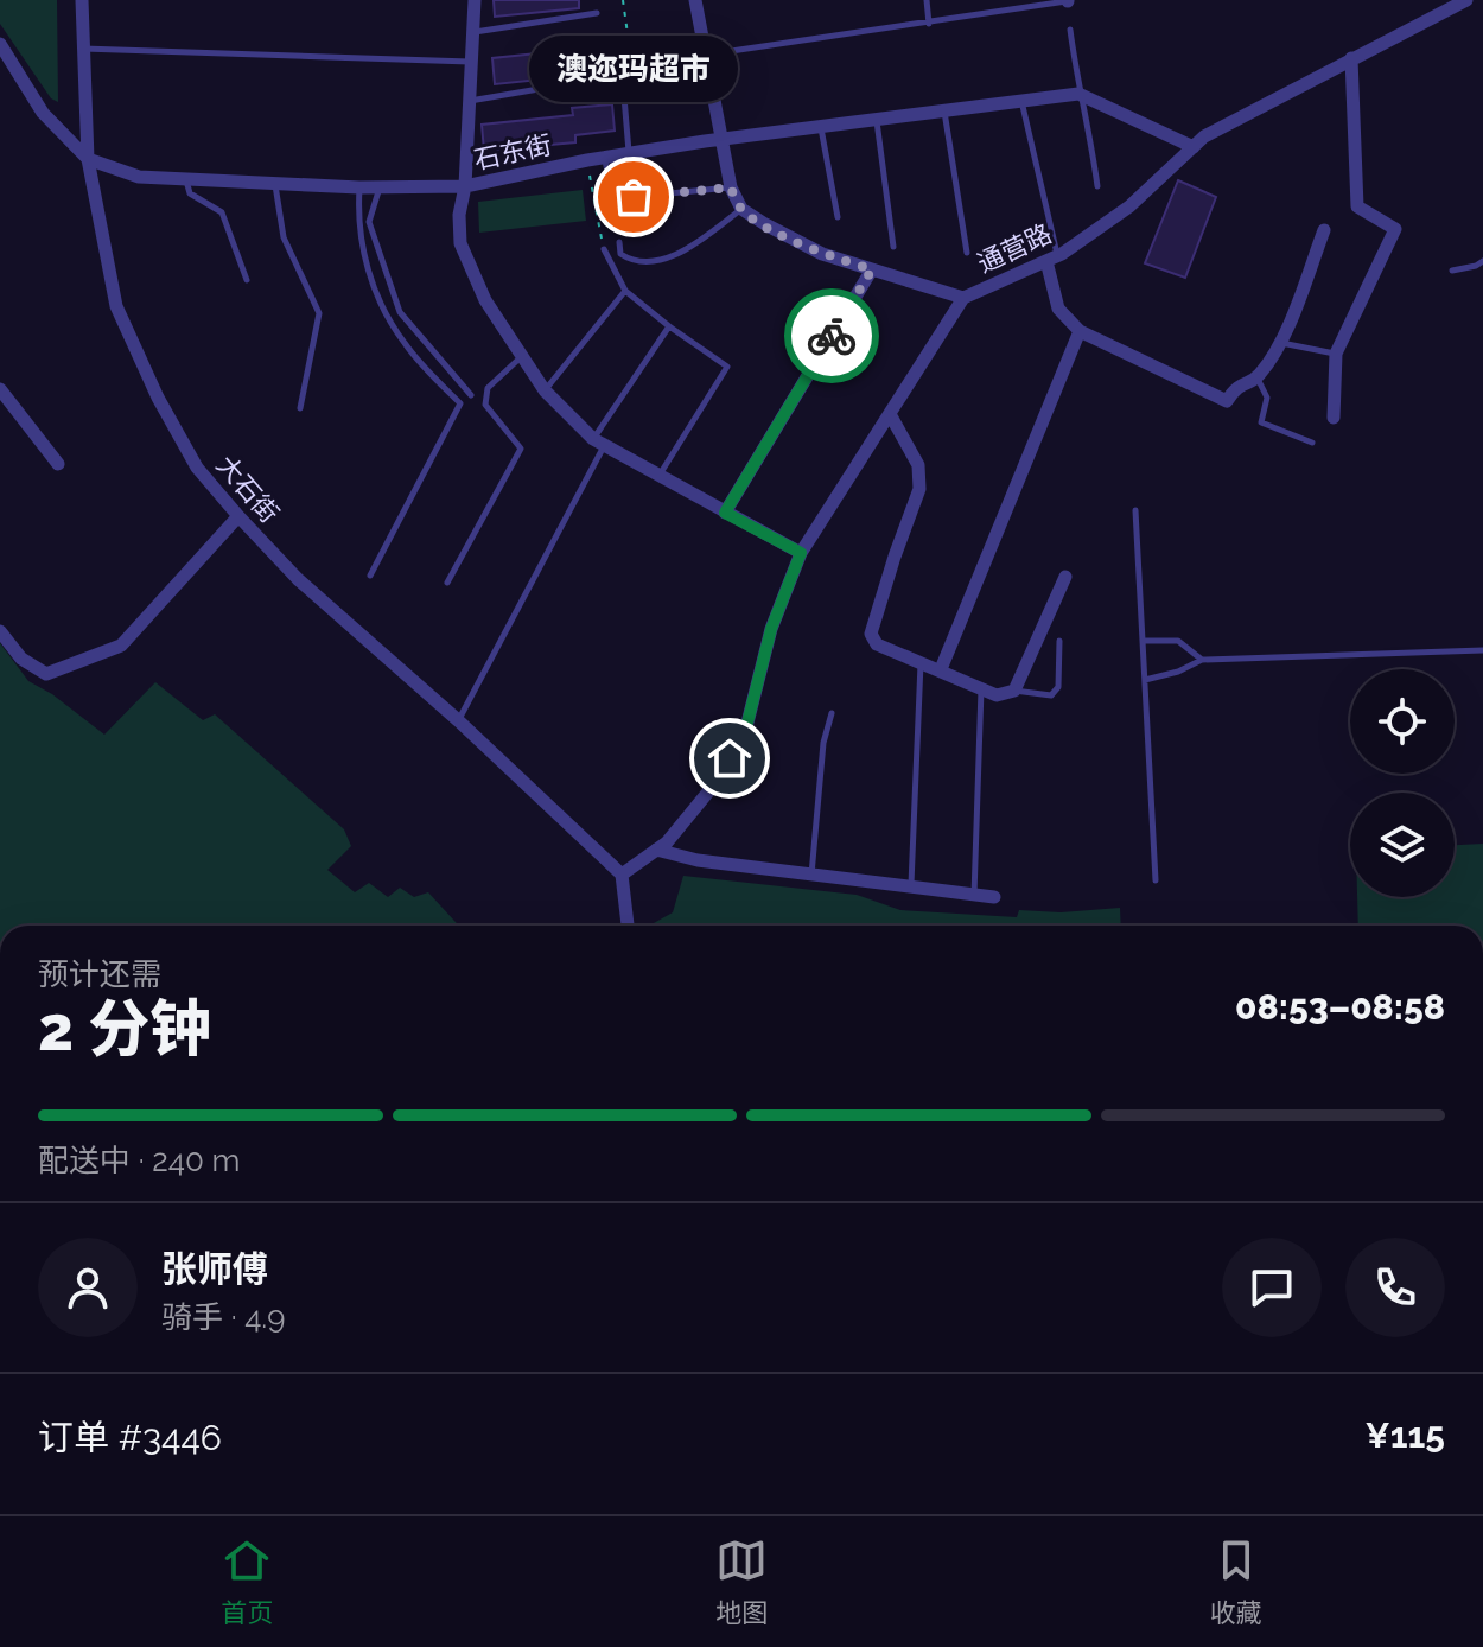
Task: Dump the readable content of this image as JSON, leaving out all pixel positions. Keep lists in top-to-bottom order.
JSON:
{
  "streets": {
    "street": ["石东街", "通营路", "大石街"]
  },
  "crossings": [
    ["石东街", "大石街"],
    ["通营路", "大石街"]
  ],
  "places": ["澳迩玛超市"],
  "page": {
    "bubble": "澳迩玛超市",
    "heading": ["2 分钟", "预计还需", "08:53–08:58"],
    "panel": [
      "张师傅",
      "骑手 · 4.9",
      "订单 #3446",
      "¥115"
    ],
    "bar": "配送中 · 240 m",
    "tabs": ["首页", "地图", "收藏"]
  }
}
